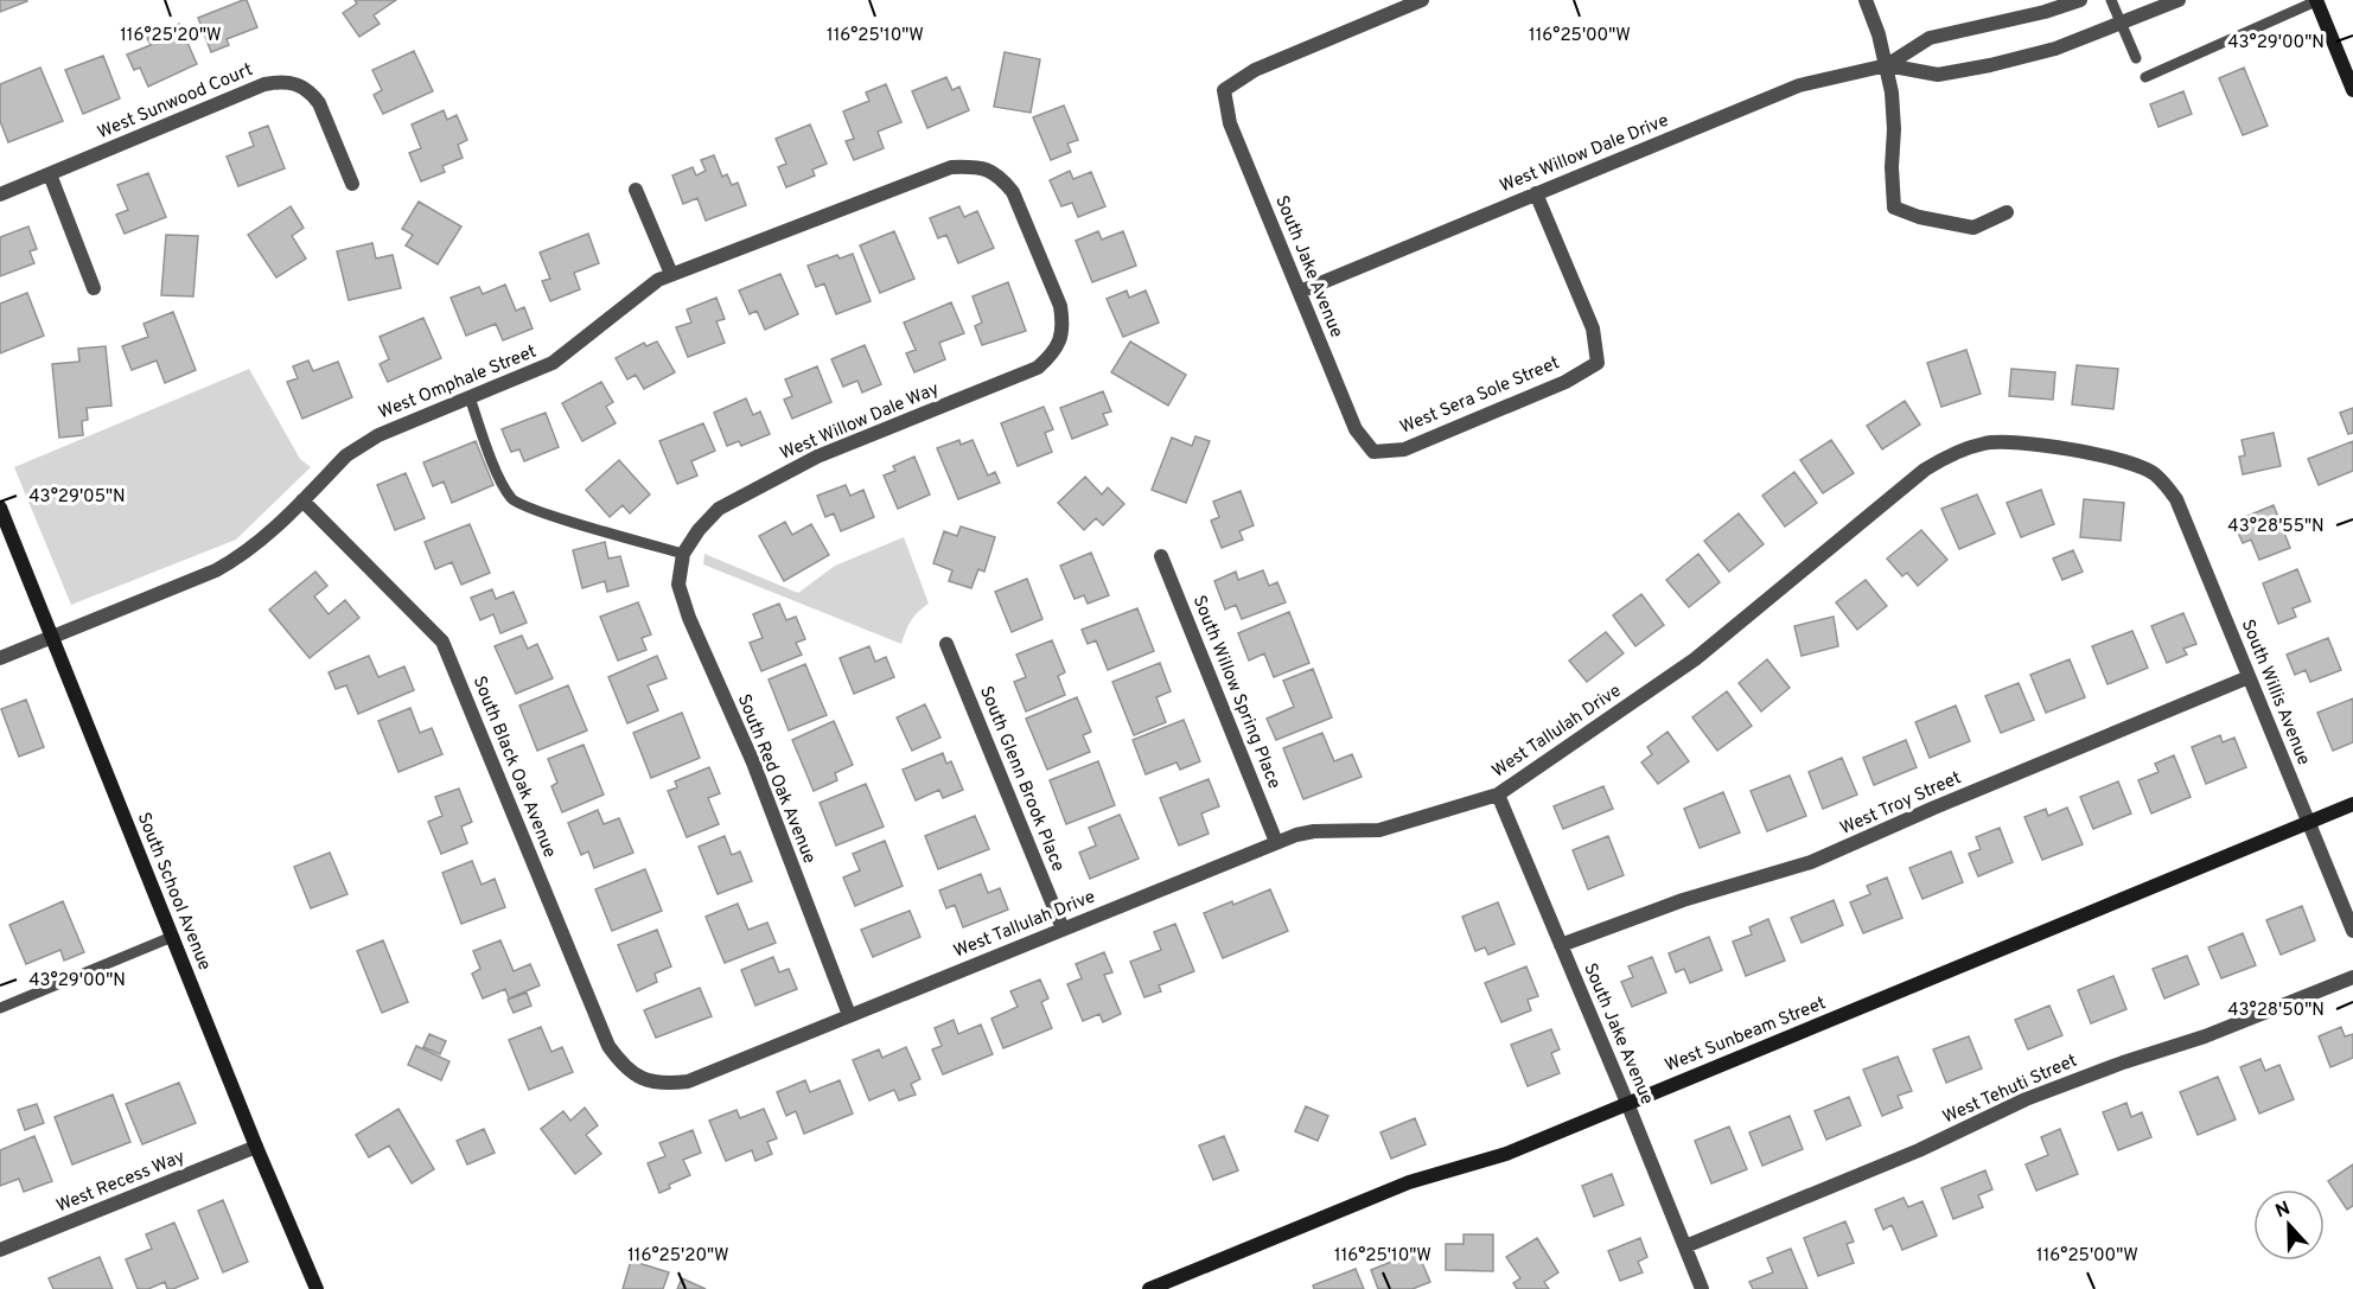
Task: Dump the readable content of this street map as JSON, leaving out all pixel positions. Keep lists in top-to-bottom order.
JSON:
{
  "streets": {
    "street": [
      "West Sunwood Court",
      "West Willow Dale Drive",
      "South Jake Avenue",
      "West Omphale Street",
      "West Sera Sole Street",
      "West Willow Dale Way",
      "South Willow Spring Place",
      "South Willis Avenue",
      "West Tallulah Drive",
      "South Black Oak Avenue",
      "South Red Oak Avenue",
      "South Glenn Brook Place",
      "West Troy Street",
      "South School Avenue",
      "West Sunbeam Street",
      "West Tehuti Street",
      "West Recess Way"
    ]
  },
  "crossings": [
    ["West Willow Dale Drive", "South Jake Avenue"],
    ["West Willow Dale Drive", "West Sera Sole Street"],
    ["South Jake Avenue", "West Sera Sole Street"],
    ["South Jake Avenue", "West Tallulah Drive"],
    ["South Jake Avenue", "West Troy Street"],
    ["South Jake Avenue", "West Sunbeam Street"],
    ["South Jake Avenue", "West Tehuti Street"],
    ["West Omphale Street", "West Willow Dale Way"],
    ["West Omphale Street", "South Black Oak Avenue"],
    ["West Omphale Street", "South School Avenue"],
    ["West Willow Dale Way", "South Red Oak Avenue"],
    ["South Willow Spring Place", "West Tallulah Drive"],
    ["South Willis Avenue", "West Tallulah Drive"],
    ["South Willis Avenue", "West Troy Street"],
    ["South Willis Avenue", "West Sunbeam Street"],
    ["West Tallulah Drive", "South Black Oak Avenue"],
    ["West Tallulah Drive", "South Red Oak Avenue"],
    ["West Tallulah Drive", "South Glenn Brook Place"],
    ["South School Avenue", "West Recess Way"]
  ],
  "north": "top",
  "coordinates": [
    "116°25'20\"W",
    "116°25'10\"W",
    "116°25'00\"W",
    "43°29'00\"N",
    "43°29'05\"N",
    "43°28'55\"N",
    "43°28'50\"N"
  ]
}
